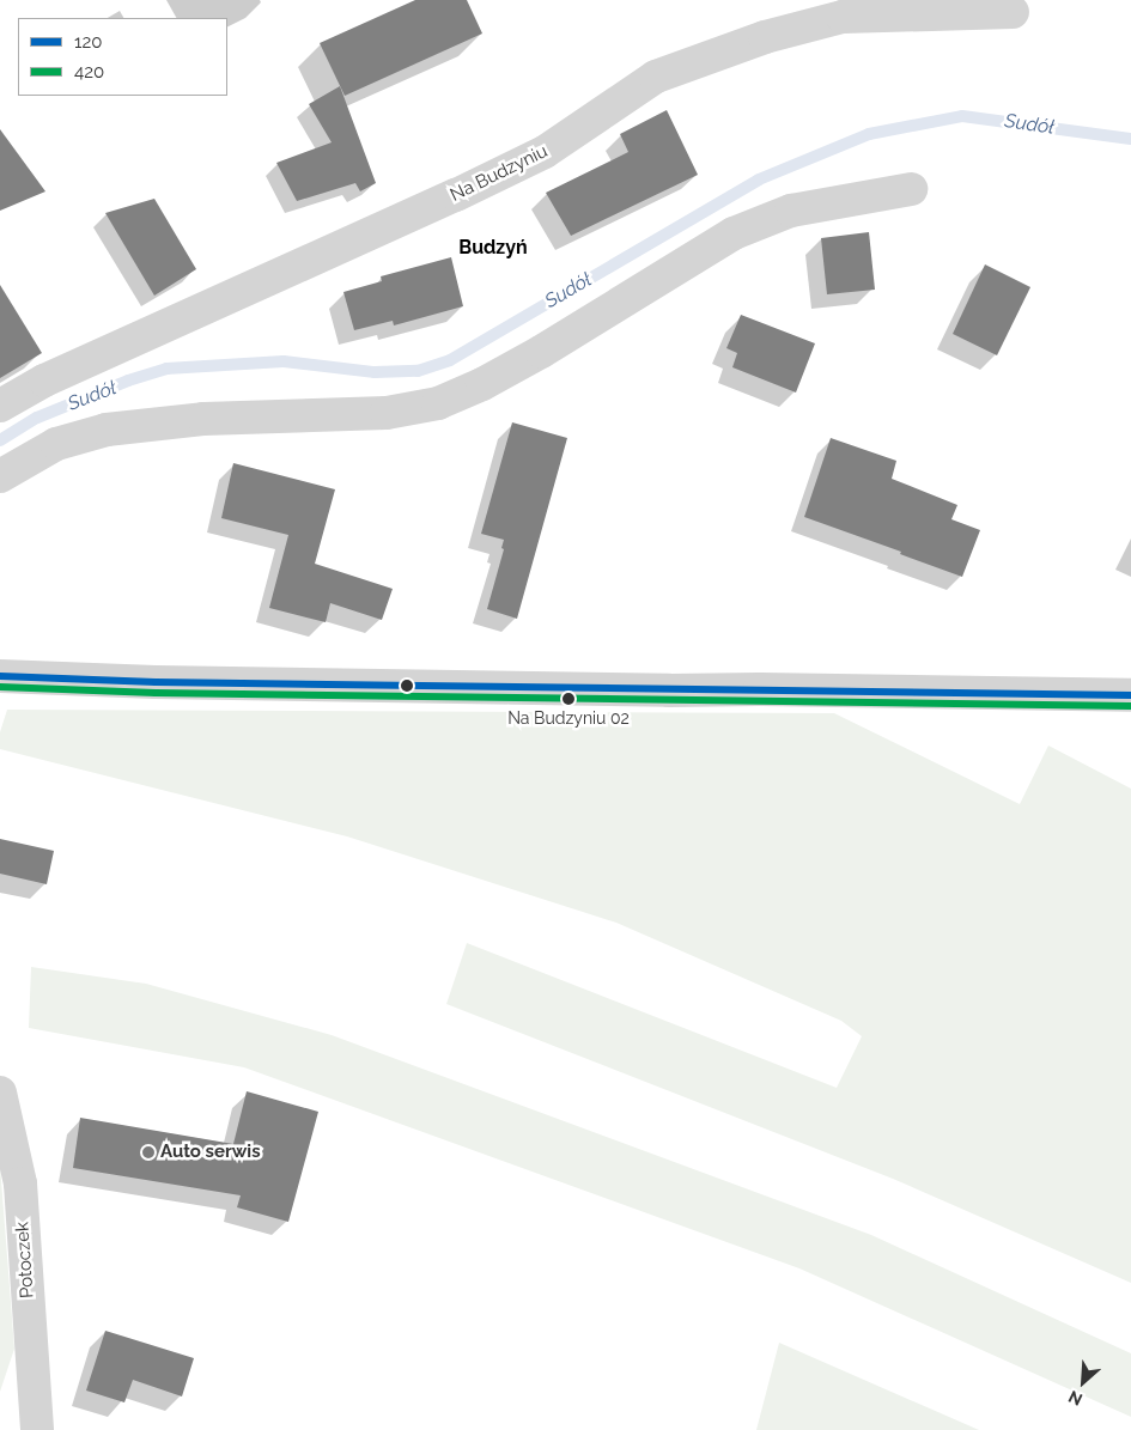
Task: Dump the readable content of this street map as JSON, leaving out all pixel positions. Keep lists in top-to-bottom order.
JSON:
{
  "streets": {
    "street": ["Na Budzyniu", "Potoczek"]
  },
  "districts": ["Budzyń"],
  "water": ["Sudół"],
  "places": ["Na Budzyniu 02", "Auto serwis"],
  "lines": ["transit line 120", "transit line 420"],
  "legend": ["120", "420"],
  "north": "bottom left"
}
